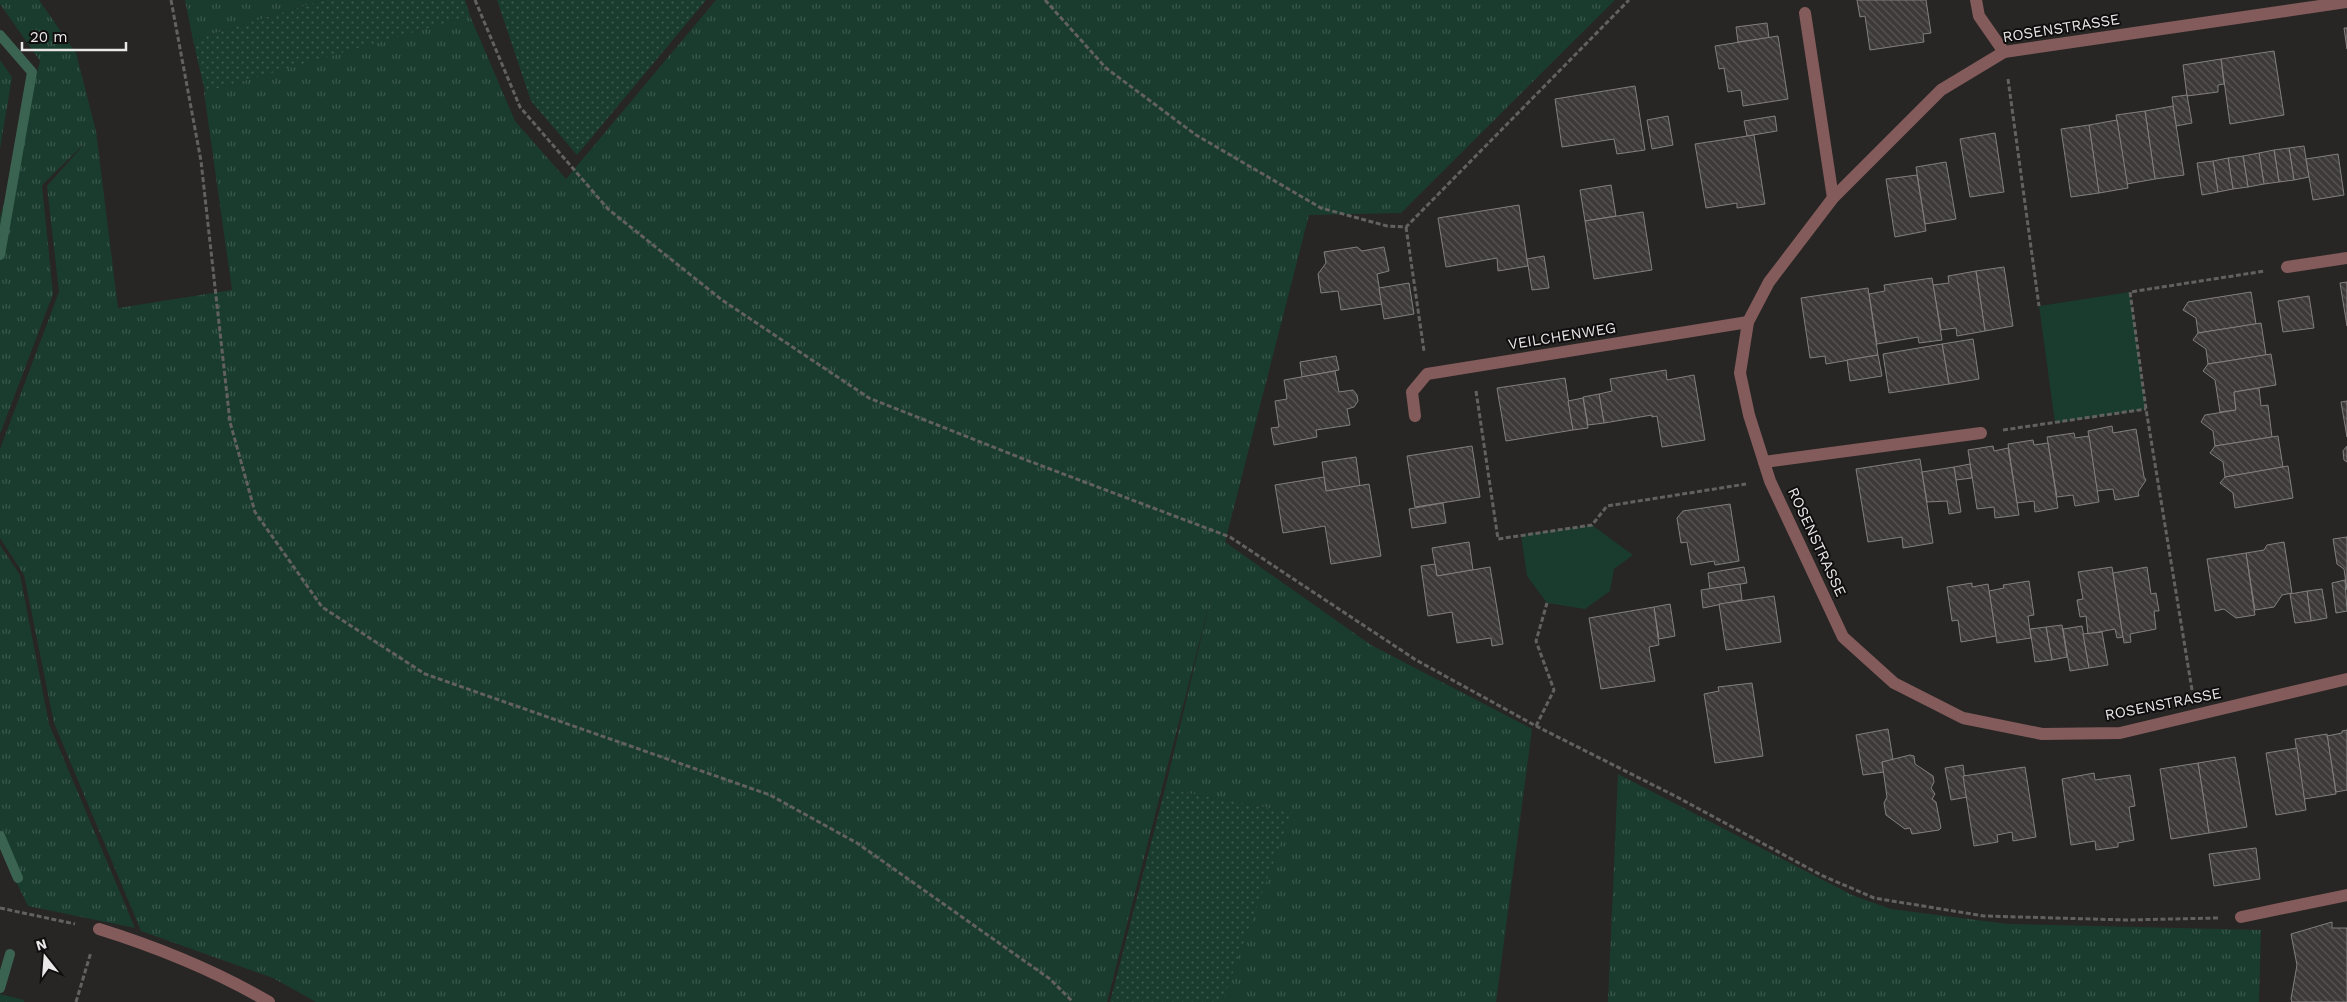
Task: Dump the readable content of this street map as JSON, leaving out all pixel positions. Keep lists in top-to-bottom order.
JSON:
{
  "streets": {
    "street": ["ROSENSTRASSE", "VEILCHENWEG"]
  },
  "crossings": [
    ["ROSENSTRASSE", "VEILCHENWEG"]
  ],
  "scale_bar": "20 m",
  "north": "top"
}
